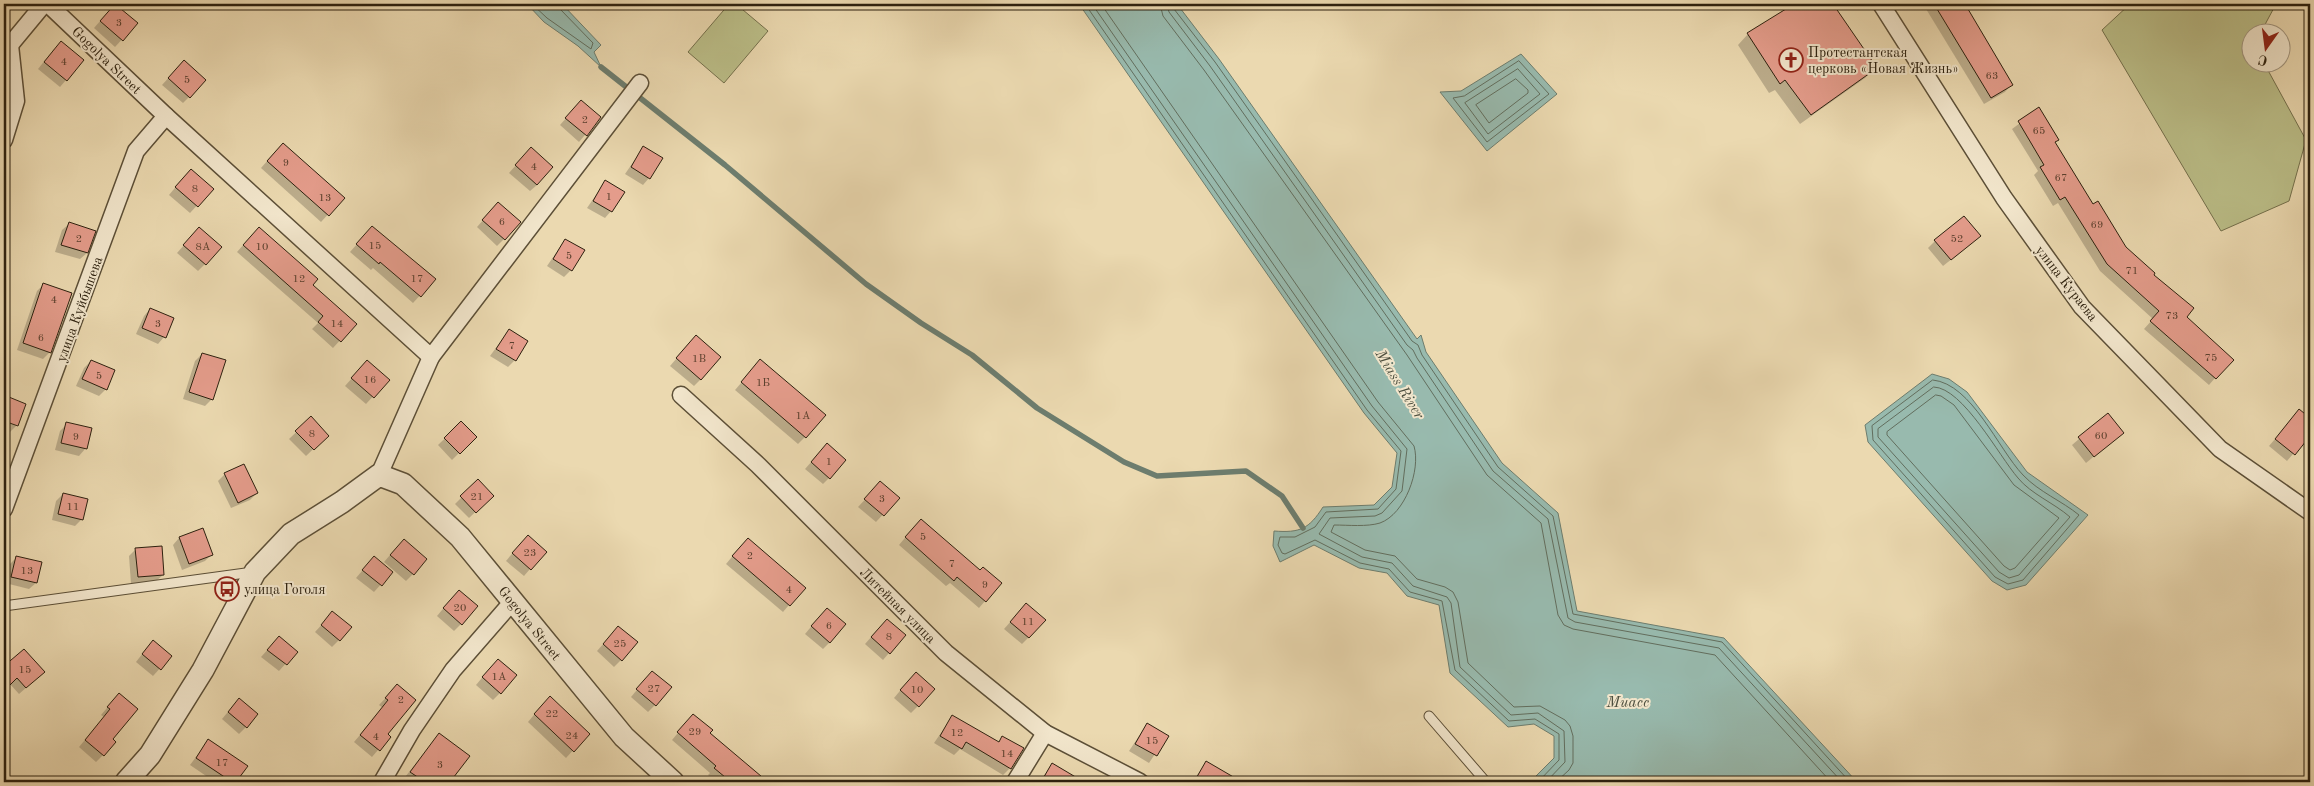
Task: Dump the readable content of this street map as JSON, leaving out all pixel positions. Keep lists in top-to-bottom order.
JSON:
{
  "streets": {
    "street": [
      "Gogolya Street",
      "улица Кураева",
      "улица Куйбышева",
      "Литейная улица"
    ]
  },
  "crossings": [
    ["Gogolya Street", "улица Куйбышева"]
  ],
  "water": ["Miass River", "Миасс"],
  "places": {
    "church": ["Протестантская церковь «Новая Жизнь»"],
    "bus stop": ["улица Гоголя"]
  },
  "house_numbers": [
    "3",
    "4",
    "63",
    "5",
    "2",
    "65",
    "9",
    "4",
    "67",
    "8",
    "1",
    "13",
    "6",
    "69",
    "2",
    "52",
    "15",
    "8А",
    "10",
    "5",
    "71",
    "12",
    "17",
    "4",
    "73",
    "3",
    "14",
    "6",
    "7",
    "75",
    "1В",
    "5",
    "16",
    "1Б",
    "1А",
    "8",
    "60",
    "9",
    "1",
    "21",
    "3",
    "11",
    "5",
    "23",
    "2",
    "7",
    "13",
    "9",
    "4",
    "20",
    "11",
    "6",
    "8",
    "25",
    "15",
    "1А",
    "27",
    "10",
    "2",
    "22",
    "29",
    "12",
    "24",
    "4",
    "15",
    "14",
    "17",
    "3"
  ],
  "north": "bottom"
}
